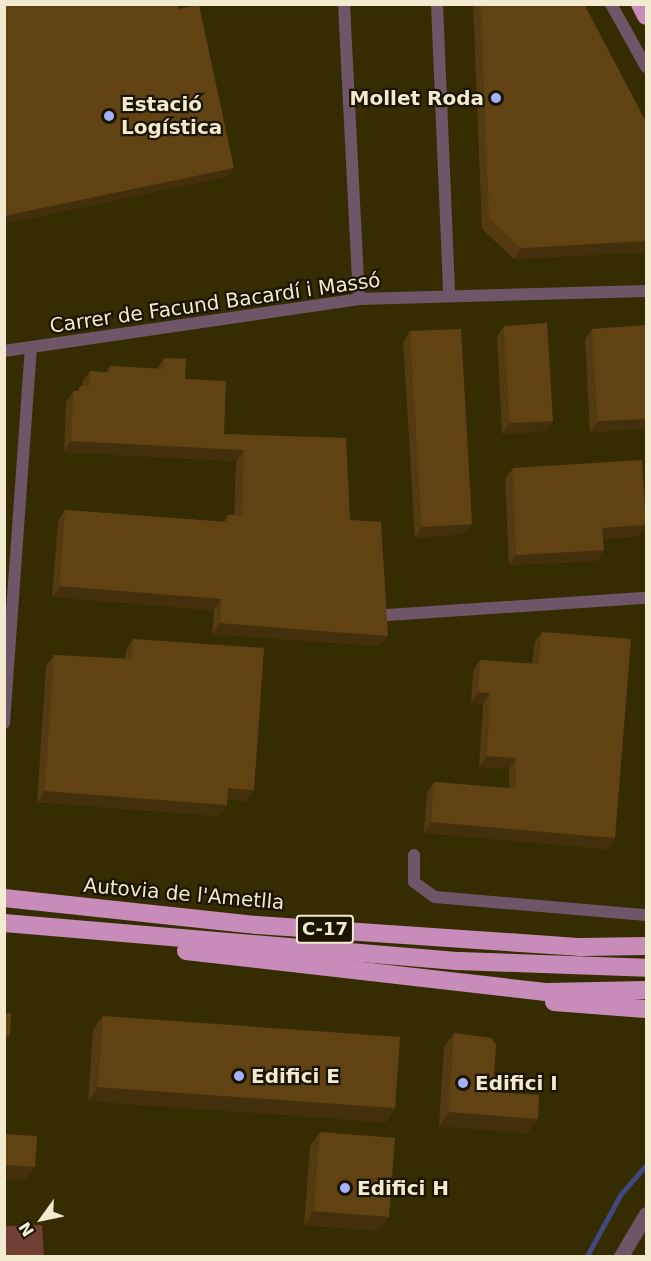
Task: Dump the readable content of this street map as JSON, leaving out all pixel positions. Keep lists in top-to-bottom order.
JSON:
{
  "streets": {
    "highway": ["Autovia de l'Ametlla", "C-17"],
    "street": ["Carrer de Facund Bacardí i Massó"]
  },
  "places": [
    "Mollet Roda",
    "Estació Logística",
    "Edifici E",
    "Edifici I",
    "Edifici H"
  ],
  "north": "bottom left"
}
